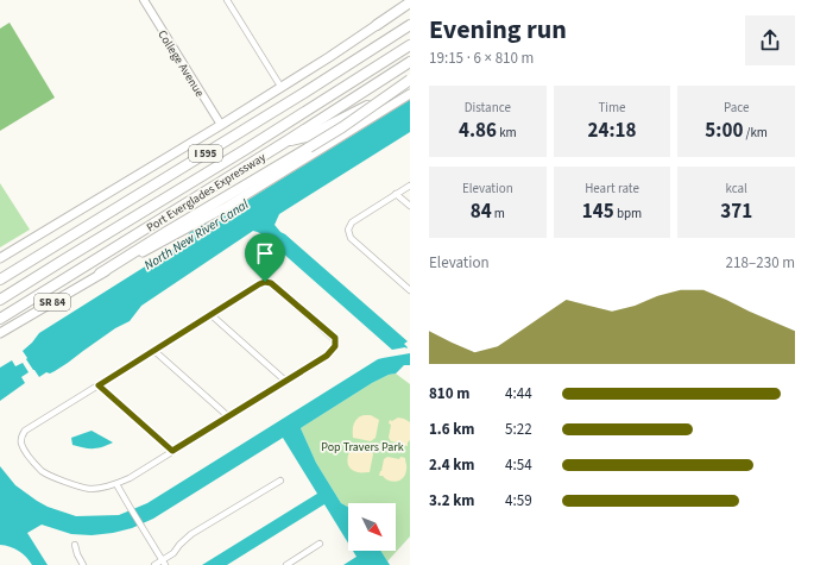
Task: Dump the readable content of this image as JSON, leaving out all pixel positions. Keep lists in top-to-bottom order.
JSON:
{
  "streets": {
    "highway": ["I 595", "Port Everglades Expressway"],
    "main road": ["SR 84"],
    "street": ["College Avenue"]
  },
  "water": ["North New River Canal"],
  "parks": ["Pop Travers Park"],
  "north": "bottom right",
  "page": {
    "heading": ["Evening run", "19:15 · 6 × 810 m"],
    "stats": [
      ["Distance", "4.86 km"],
      ["Time", "24:18"],
      ["Pace", "5:00 /km"],
      ["Elevation", "84 m"],
      ["Heart rate", "145 bpm"],
      ["kcal", "371"]
    ],
    "chart": ["Elevation", "218–230 m"],
    "list": [
      {
        "name": "810 m",
        "note": "4:44"
      },
      {
        "name": "1.6 km",
        "note": "5:22"
      },
      {
        "name": "2.4 km",
        "note": "4:54"
      },
      {
        "name": "3.2 km",
        "note": "4:59"
      }
    ]
  }
}
